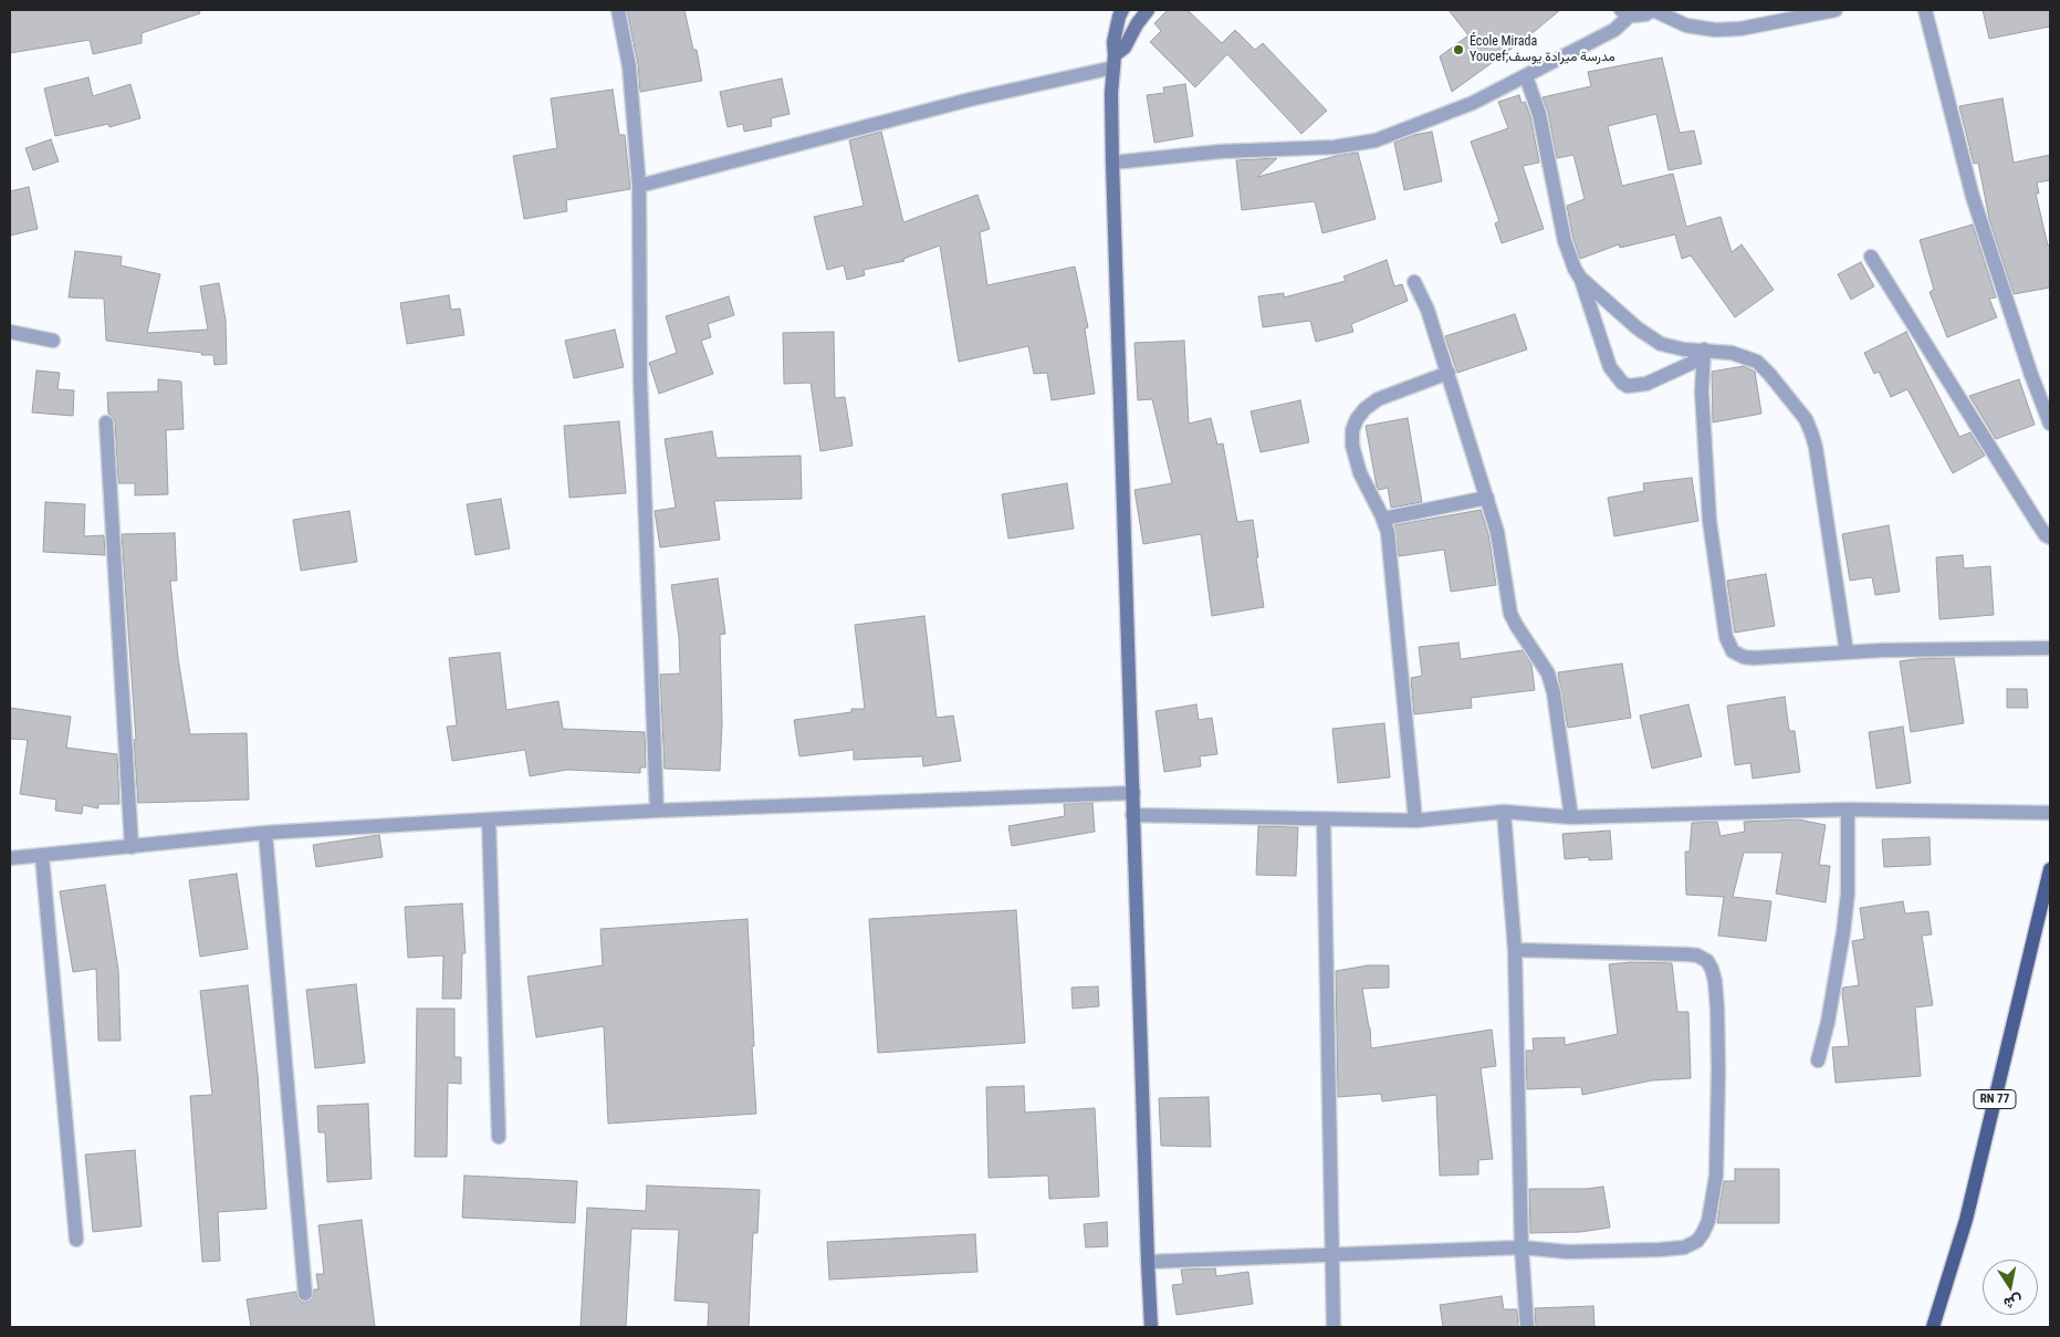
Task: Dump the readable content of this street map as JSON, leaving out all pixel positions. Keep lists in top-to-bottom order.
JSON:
{
  "streets": {
    "main road": ["RN 77"]
  },
  "places": ["École Mirada Youcef;مدرسة ميرادة يوسف"],
  "north": "bottom"
}
